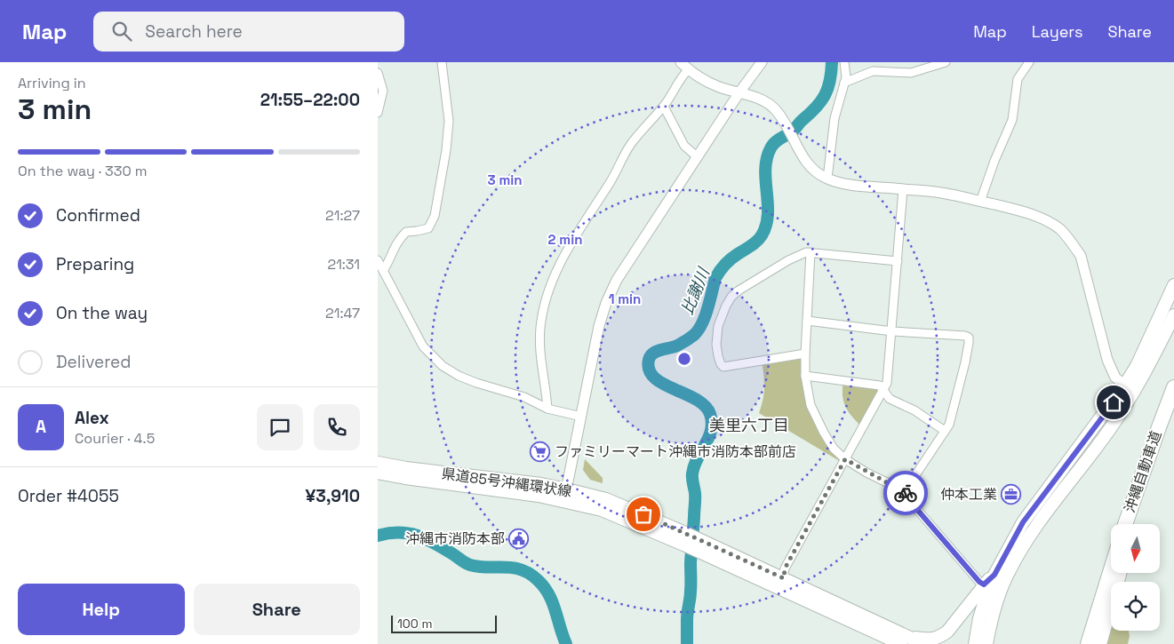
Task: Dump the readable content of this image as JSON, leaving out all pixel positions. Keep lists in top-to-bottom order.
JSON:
{
  "streets": {
    "highway": ["沖縄自動車道"],
    "main road": ["県道85号沖縄環状線"]
  },
  "districts": ["美里六丁目"],
  "water": ["比謝川"],
  "places": {
    "supermarket": ["ファミリーマート沖縄市消防本部前店"],
    "office": ["仲本工業"],
    "public building": ["沖縄市消防本部"]
  },
  "scale_bar": "100 m",
  "north": "bottom",
  "page": {
    "header": "Map",
    "search": "Search here",
    "nav": ["Map", "Layers", "Share"],
    "heading": ["3 min", "Arriving in", "21:55–22:00"],
    "panel": [
      "Alex",
      "Courier · 4.5",
      "Order #4055",
      "¥3,910"
    ],
    "bar": "On the way · 330 m",
    "list": [
      ["Confirmed", "21:27"],
      ["Preparing", "21:31"],
      ["On the way", "21:47"],
      "Delivered"
    ],
    "round": "A",
    "buttons": ["Help", "Share"],
    "scale": "100 m"
  },
  "rings": ["3 min", "2 min", "1 min"]
}
